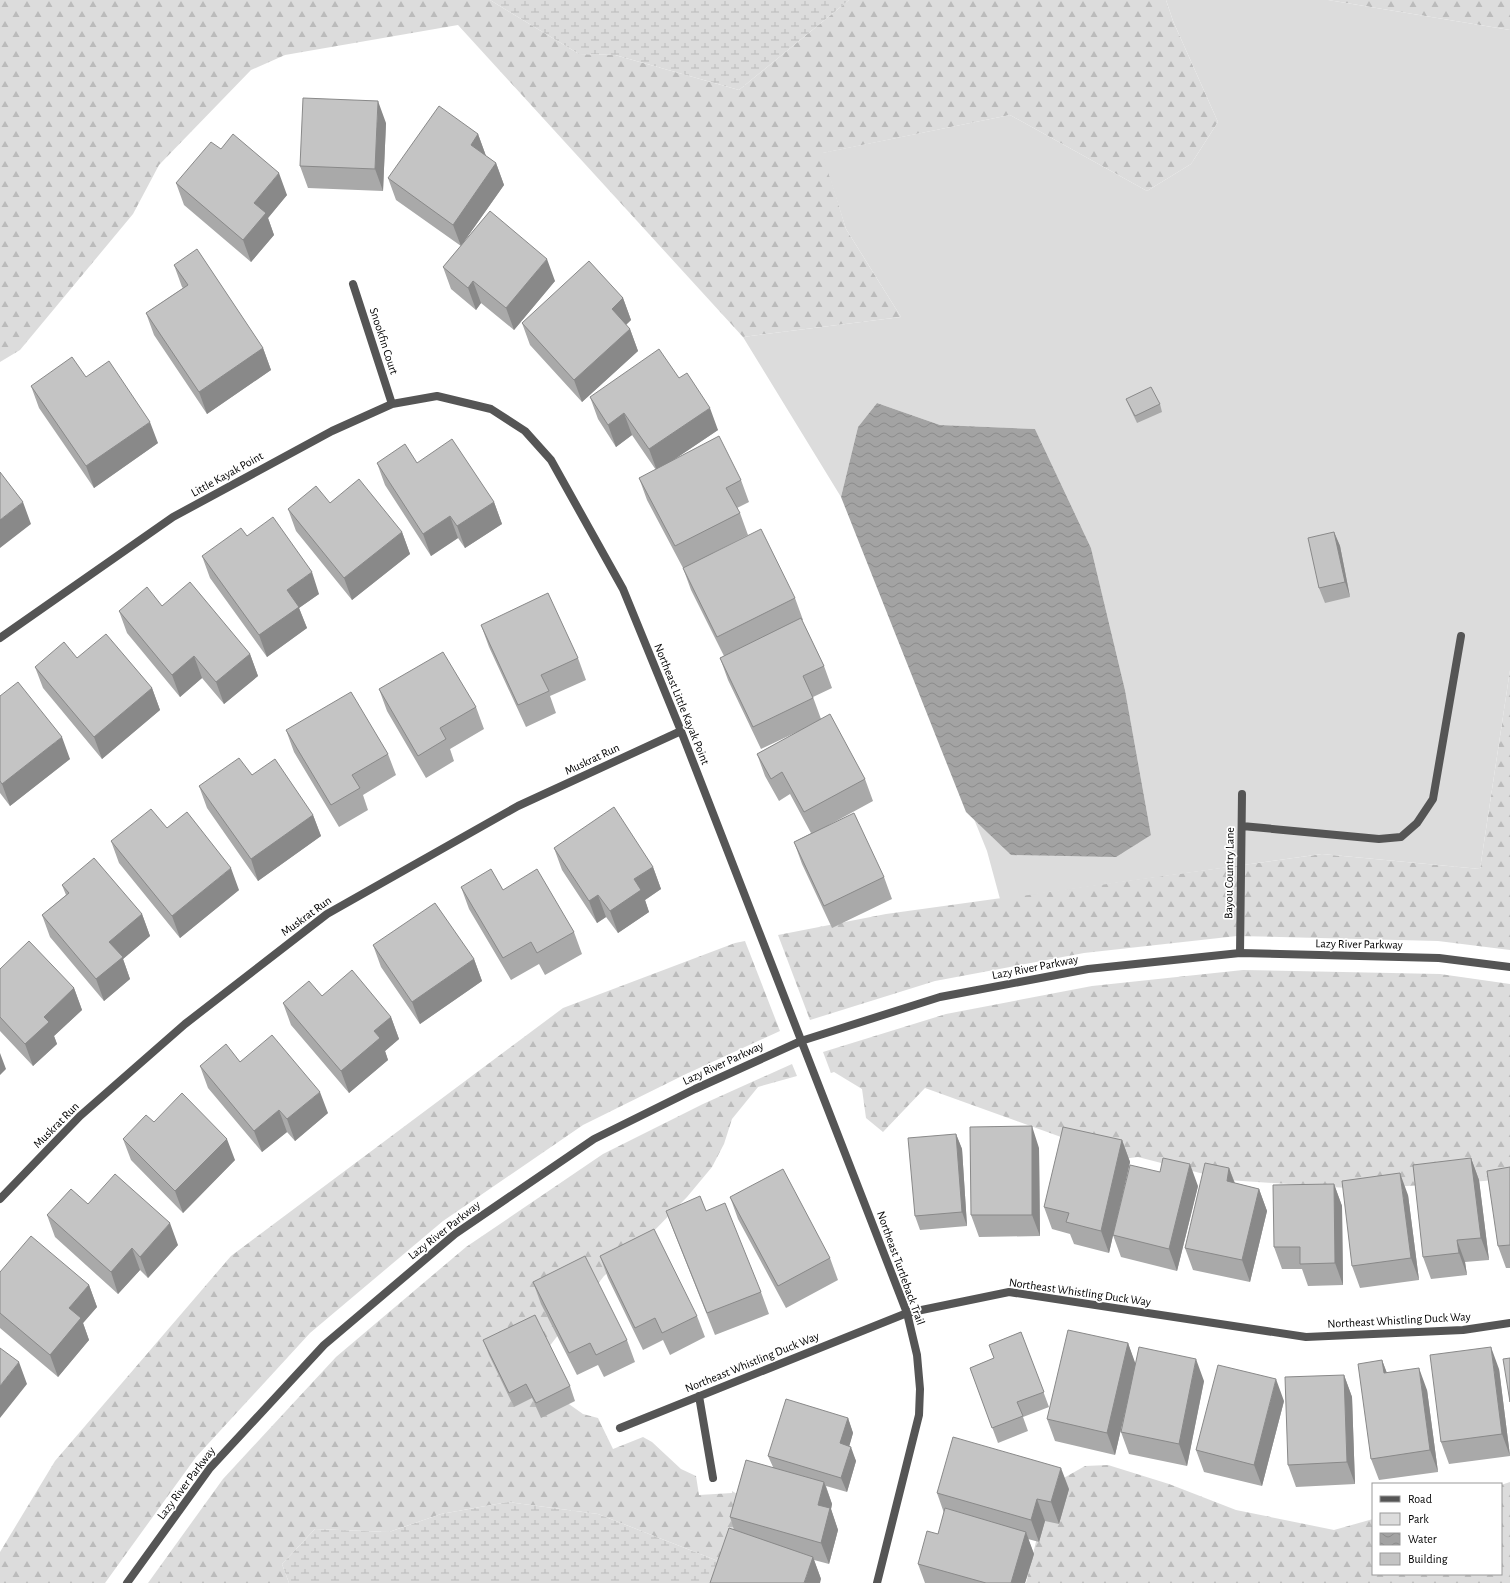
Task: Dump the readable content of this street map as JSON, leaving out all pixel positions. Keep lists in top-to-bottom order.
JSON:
{
  "streets": {
    "street": [
      "Snookfin Court",
      "Little Kayak Point",
      "Northeast Little Kayak Point",
      "Muskrat Run",
      "Bayou Country Lane",
      "Lazy River Parkway",
      "Northeast Turtleback Trail",
      "Northeast Whistling Duck Way"
    ]
  },
  "crossings": [
    ["Snookfin Court", "Little Kayak Point"],
    ["Little Kayak Point", "Northeast Little Kayak Point"],
    ["Northeast Little Kayak Point", "Muskrat Run"],
    ["Northeast Little Kayak Point", "Lazy River Parkway"],
    ["Northeast Little Kayak Point", "Northeast Turtleback Trail"],
    ["Bayou Country Lane", "Lazy River Parkway"],
    ["Lazy River Parkway", "Northeast Turtleback Trail"],
    ["Northeast Turtleback Trail", "Northeast Whistling Duck Way"]
  ],
  "legend": [
    "Road",
    "Park",
    "Water",
    "Building"
  ]
}
